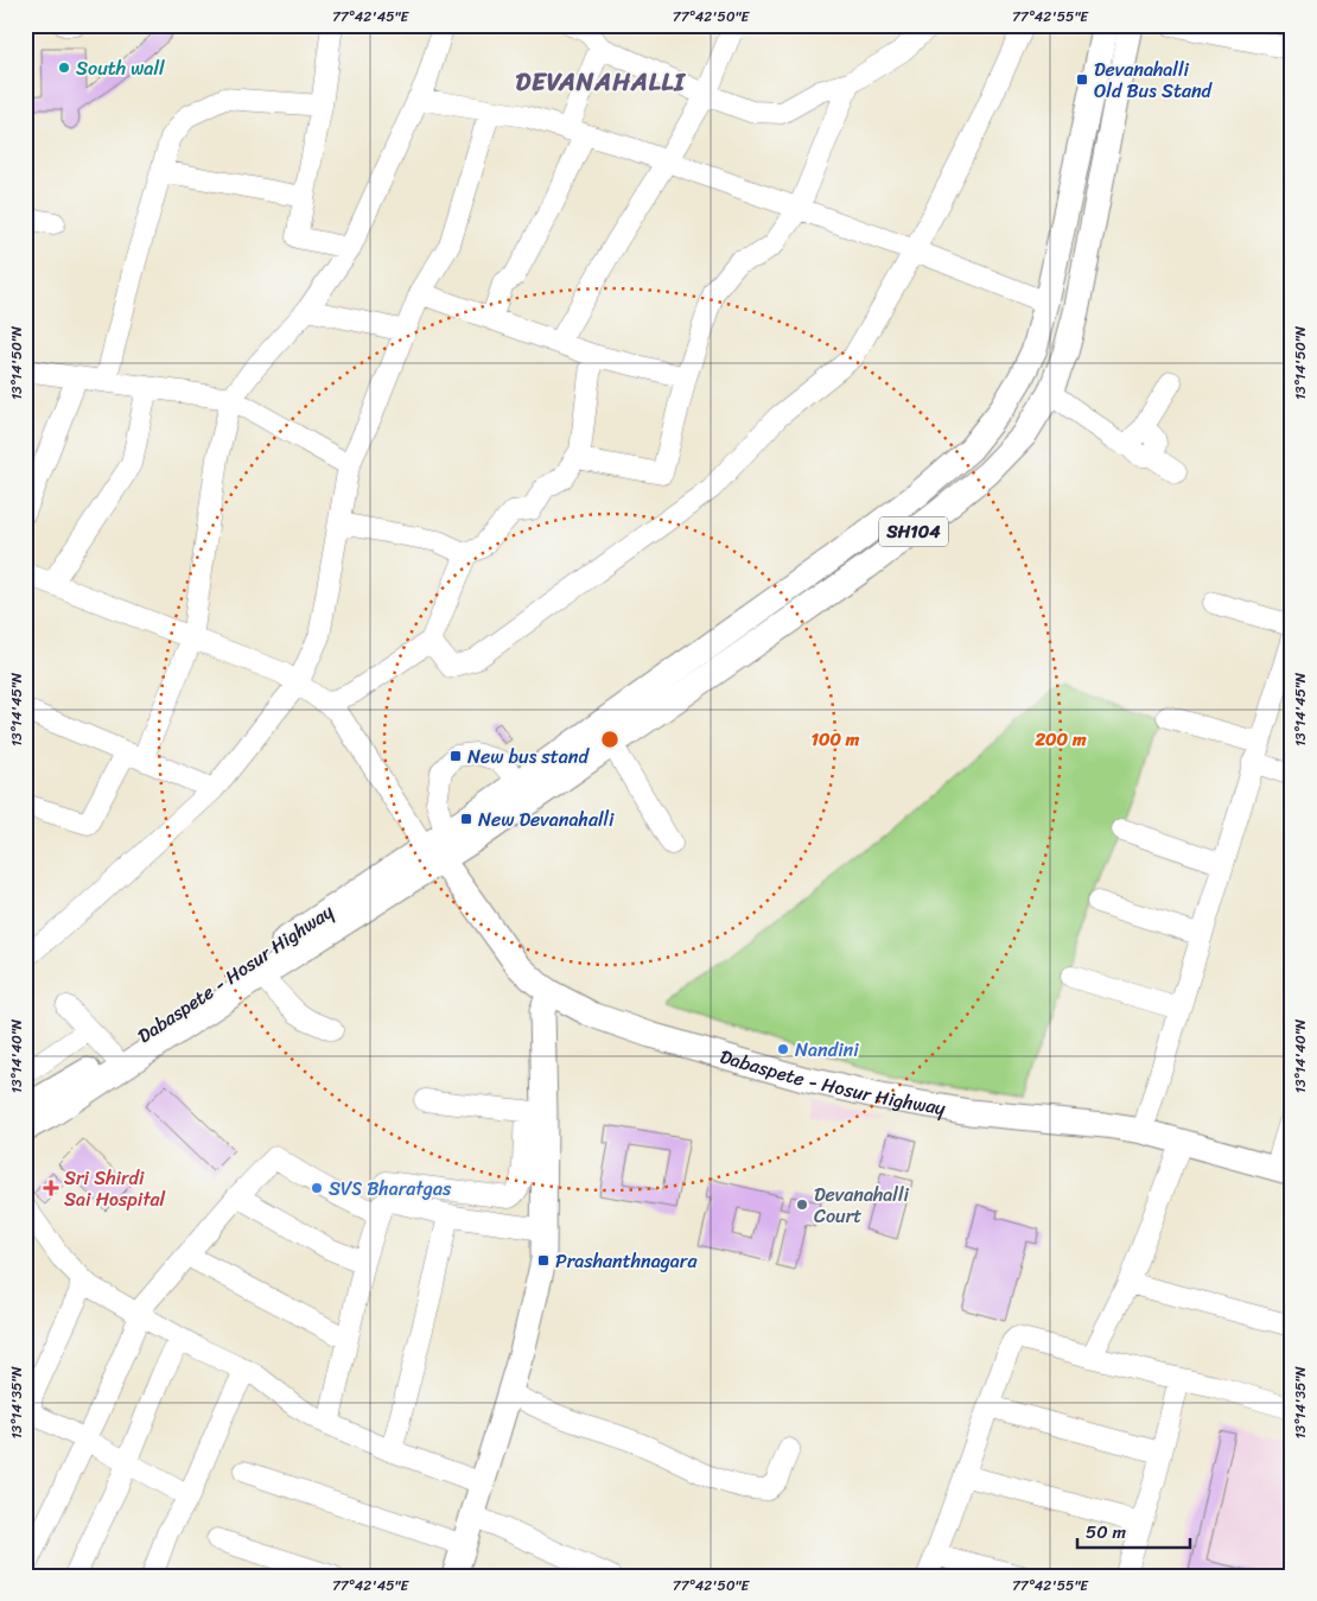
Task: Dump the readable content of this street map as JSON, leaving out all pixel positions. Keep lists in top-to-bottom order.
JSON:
{
  "streets": {
    "main road": ["SH104", "Dabaspete - Hosur Highway"]
  },
  "crossings": [
    ["SH104", "Dabaspete - Hosur Highway"]
  ],
  "districts": ["DEVANAHALLI"],
  "places": {
    "other": [
      "South wall",
      "Nandini",
      "SVS Bharatgas",
      "Devanahalli Court"
    ],
    "transit": [
      "Devanahalli Old Bus Stand",
      "New bus stand",
      "New Devanahalli",
      "Prashanthnagara"
    ],
    "health": ["Sri Shirdi Sai Hospital"]
  },
  "scale_bar": "50 m",
  "coordinates": [
    "77°42'45\"E",
    "77°42'50\"E",
    "77°42'55\"E",
    "13°14'50\"N",
    "13°14'45\"N",
    "13°14'40\"N",
    "13°14'35\"N"
  ],
  "rings": ["100 m", "200 m"]
}
